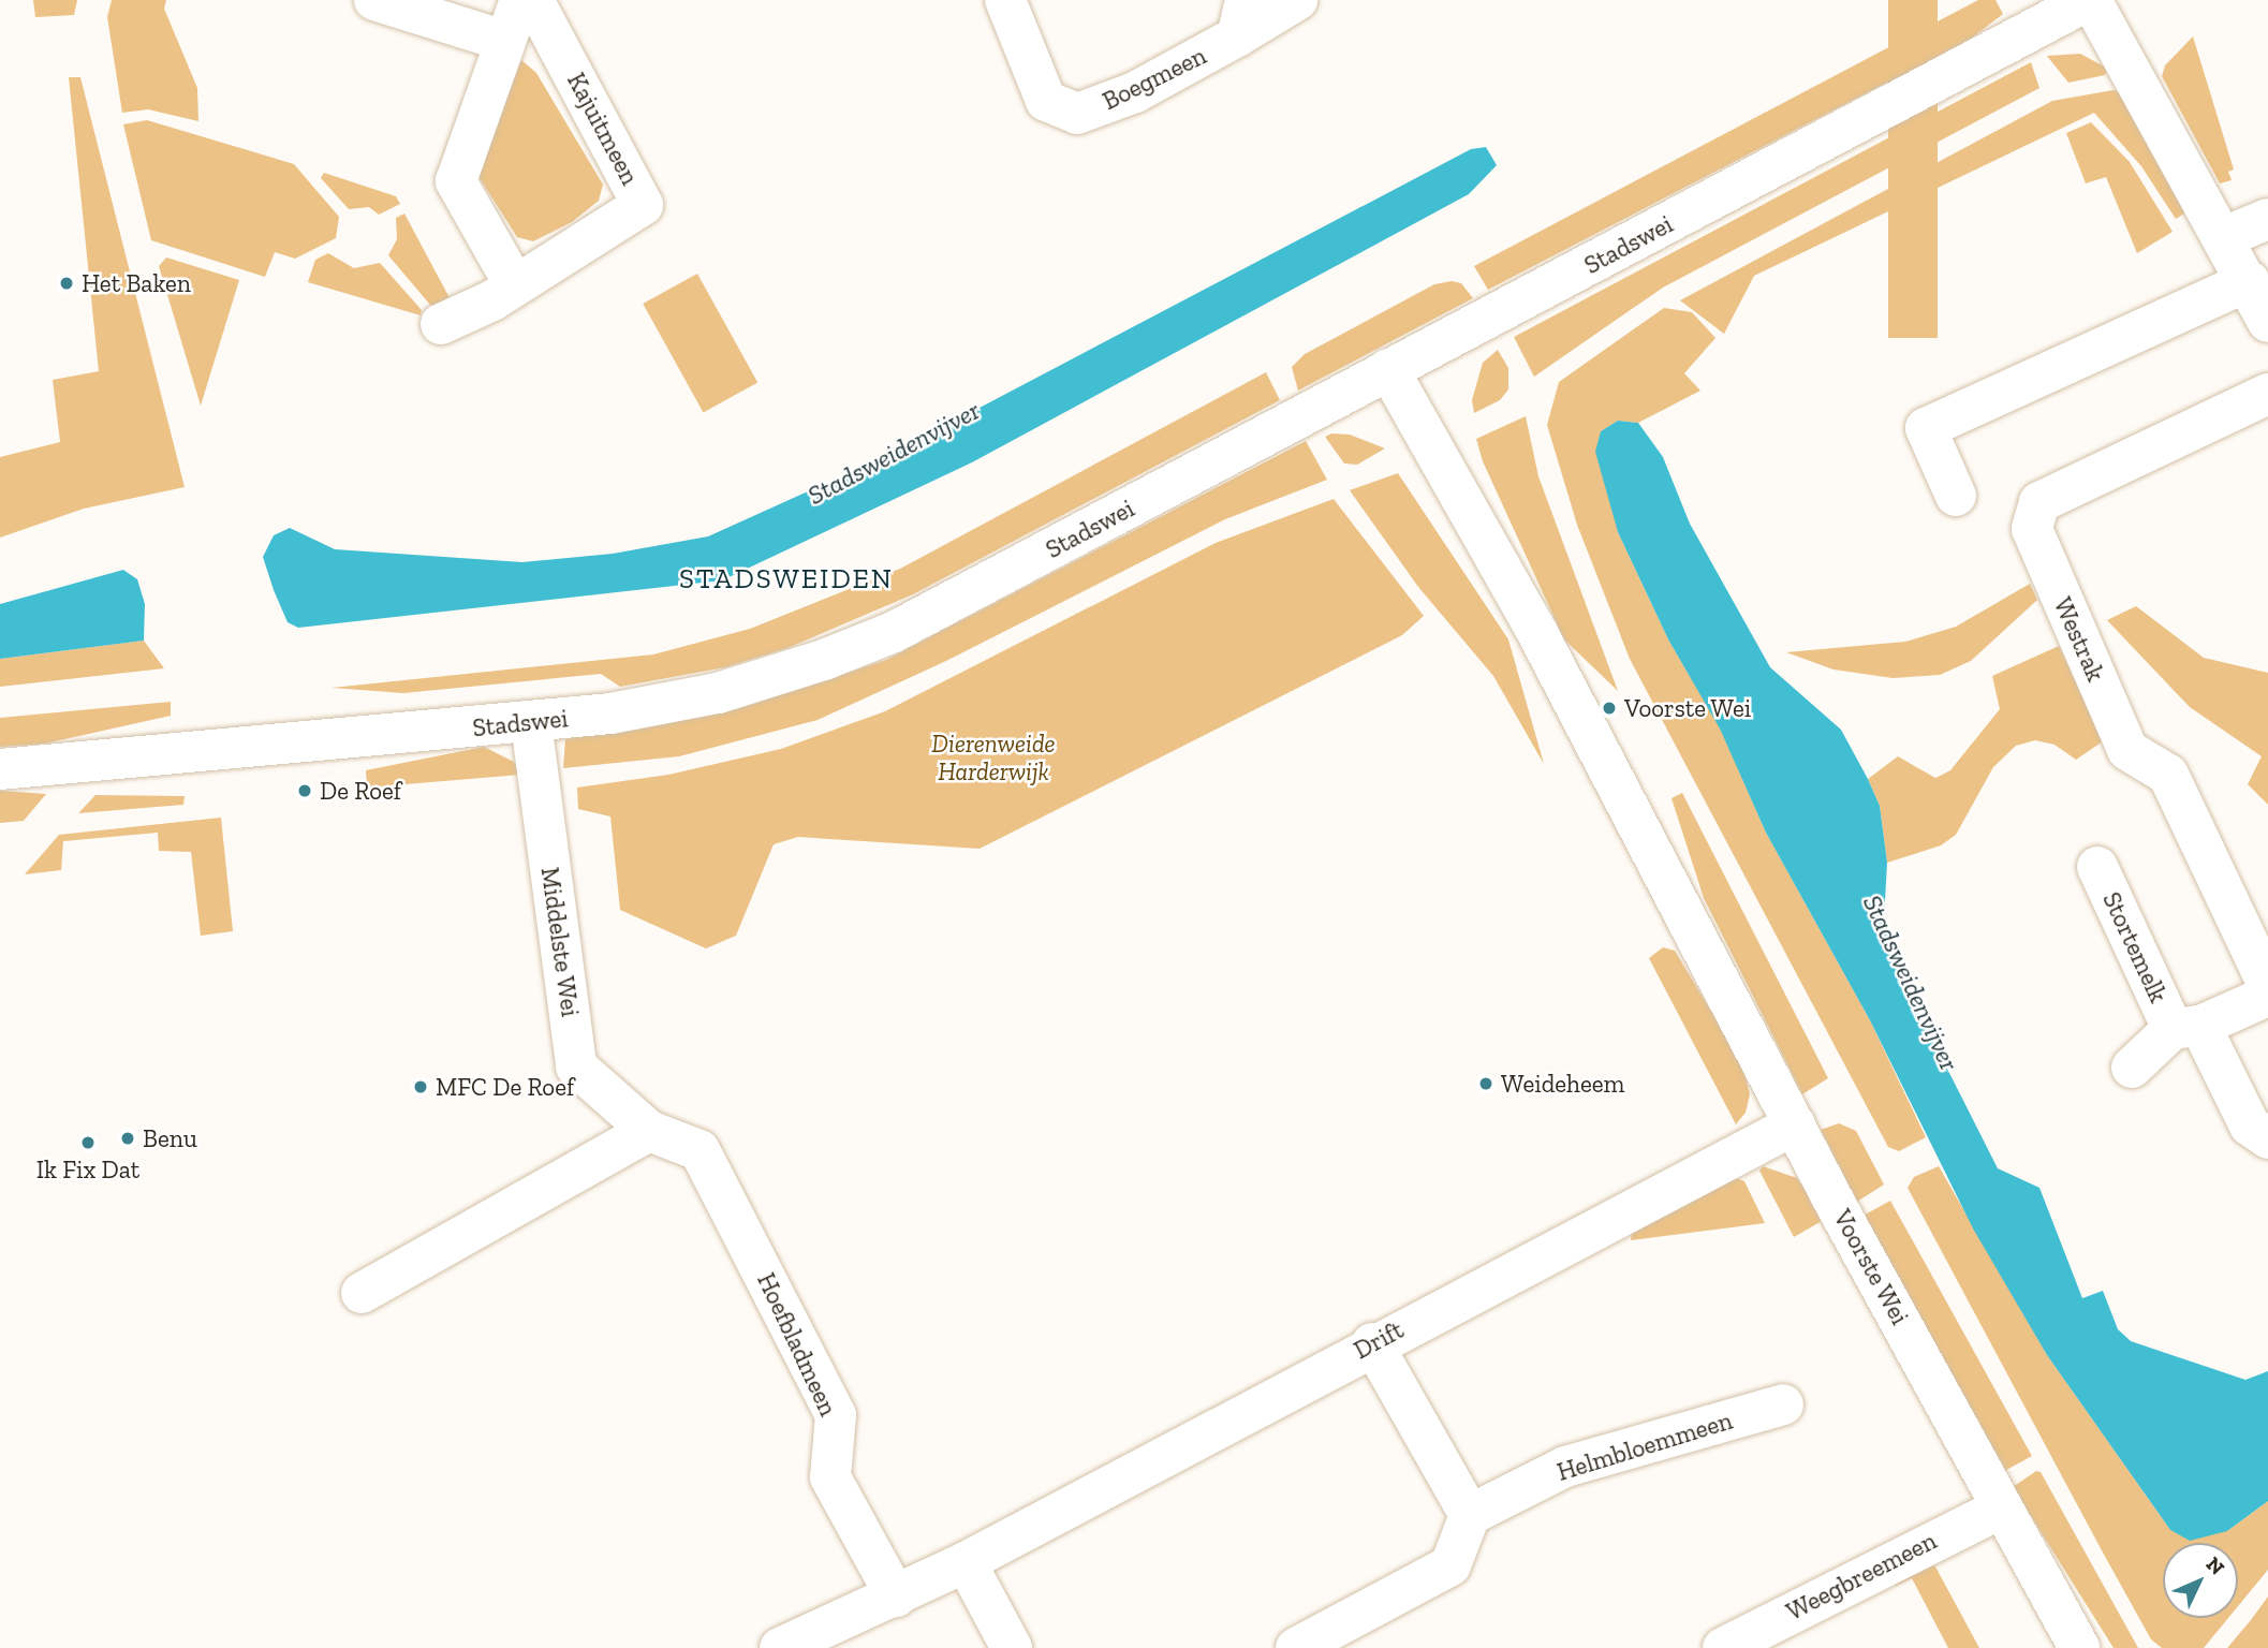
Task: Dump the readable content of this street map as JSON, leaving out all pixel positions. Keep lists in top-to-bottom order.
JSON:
{
  "streets": {
    "street": [
      "Boegmeen",
      "Kajuitmeen",
      "Stadswei",
      "Westrak",
      "Middelste Wei",
      "Stortemelk",
      "Voorste Wei",
      "Drift",
      "Hoefbladmeen",
      "Helmbloemmeen",
      "Weegbreemeen"
    ]
  },
  "crossings": [
    ["Stadswei", "Middelste Wei"],
    ["Stadswei", "Voorste Wei"],
    ["Middelste Wei", "Hoefbladmeen"],
    ["Voorste Wei", "Drift"],
    ["Voorste Wei", "Weegbreemeen"]
  ],
  "districts": ["STADSWEIDEN"],
  "water": ["Stadsweidenvijver"],
  "parks": ["Dierenweide Harderwijk"],
  "places": [
    "Het Baken",
    "Voorste Wei",
    "De Roef",
    "Weideheem",
    "MFC De Roef",
    "Benu",
    "Ik Fix Dat"
  ],
  "north": "top right"
}
